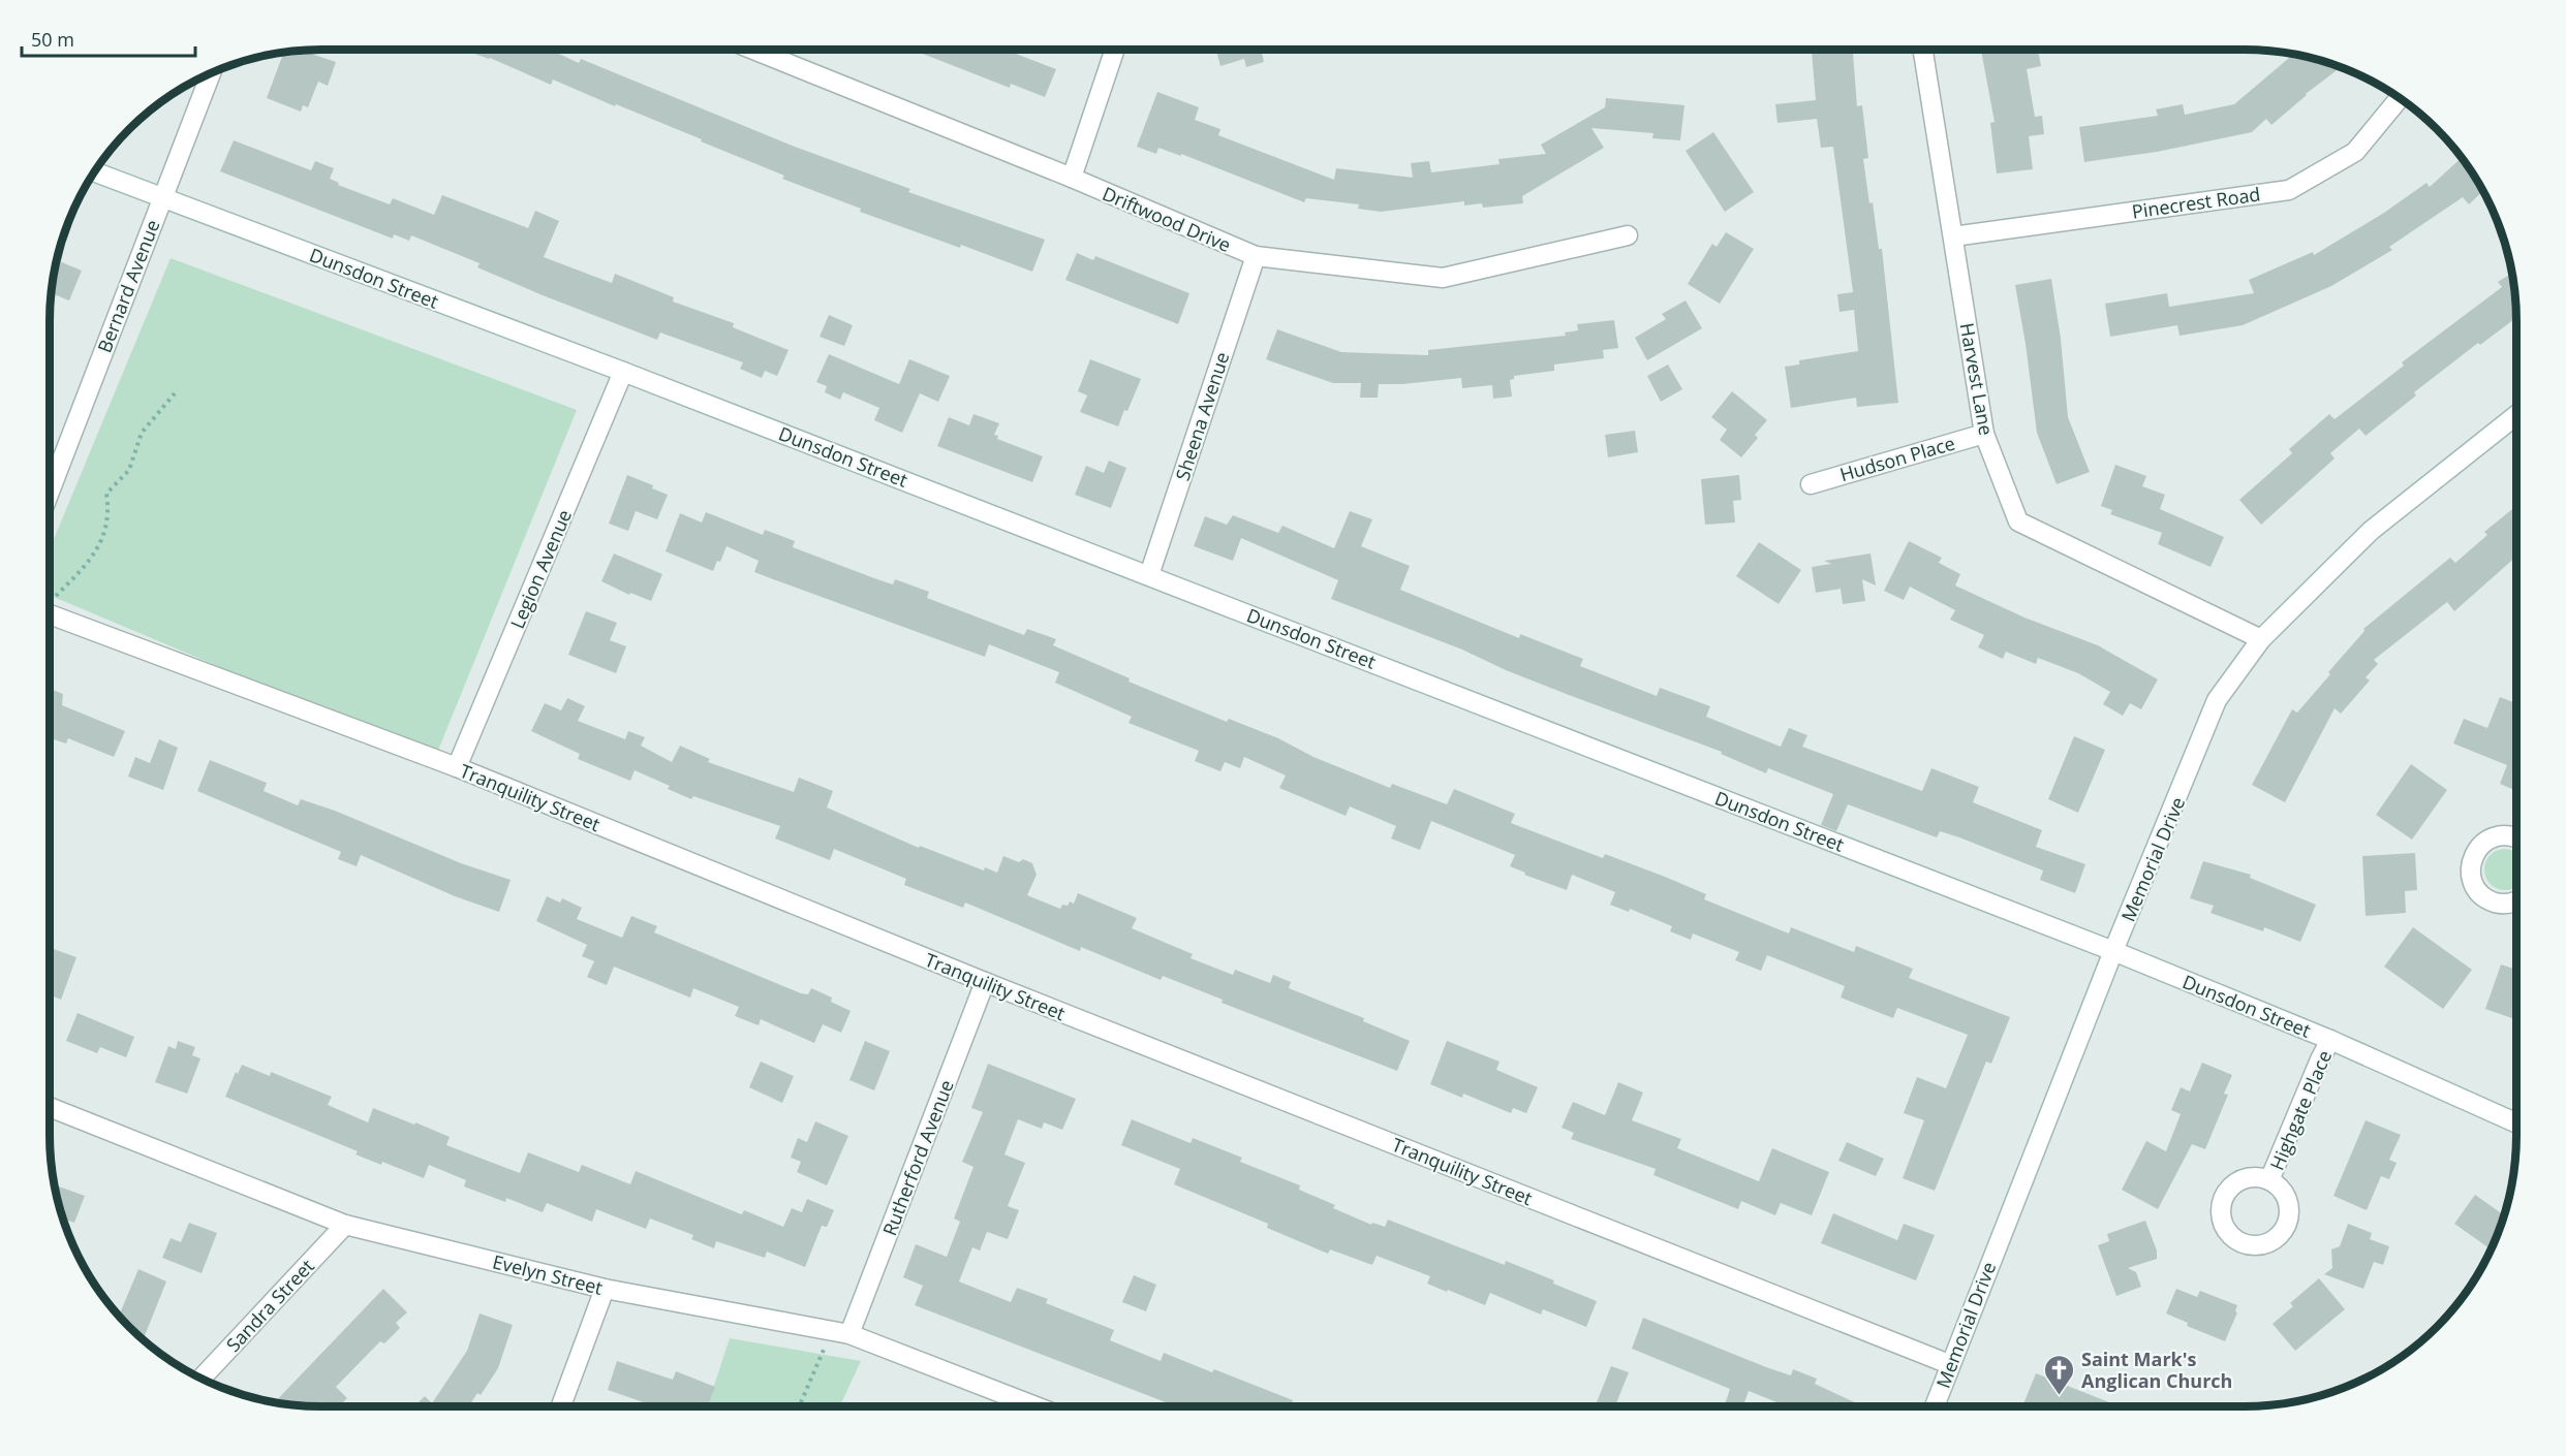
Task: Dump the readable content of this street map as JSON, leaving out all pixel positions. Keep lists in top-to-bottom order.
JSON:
{
  "streets": {
    "street": [
      "Pinecrest Road",
      "Driftwood Drive",
      "Dunsdon Street",
      "Bernard Avenue",
      "Harvest Lane",
      "Sheena Avenue",
      "Hudson Place",
      "Legion Avenue",
      "Tranquility Street",
      "Memorial Drive",
      "Highgate Place",
      "Rutherford Avenue",
      "Evelyn Street",
      "Sandra Street"
    ]
  },
  "crossings": [
    ["Pinecrest Road", "Harvest Lane"],
    ["Driftwood Drive", "Sheena Avenue"],
    ["Dunsdon Street", "Bernard Avenue"],
    ["Dunsdon Street", "Sheena Avenue"],
    ["Dunsdon Street", "Legion Avenue"],
    ["Dunsdon Street", "Memorial Drive"],
    ["Dunsdon Street", "Highgate Place"],
    ["Harvest Lane", "Hudson Place"],
    ["Harvest Lane", "Memorial Drive"],
    ["Legion Avenue", "Tranquility Street"],
    ["Tranquility Street", "Memorial Drive"],
    ["Tranquility Street", "Rutherford Avenue"],
    ["Rutherford Avenue", "Evelyn Street"],
    ["Evelyn Street", "Sandra Street"]
  ],
  "places": {
    "church": ["Saint Mark's Anglican Church"]
  },
  "scale_bar": "50 m"
}
